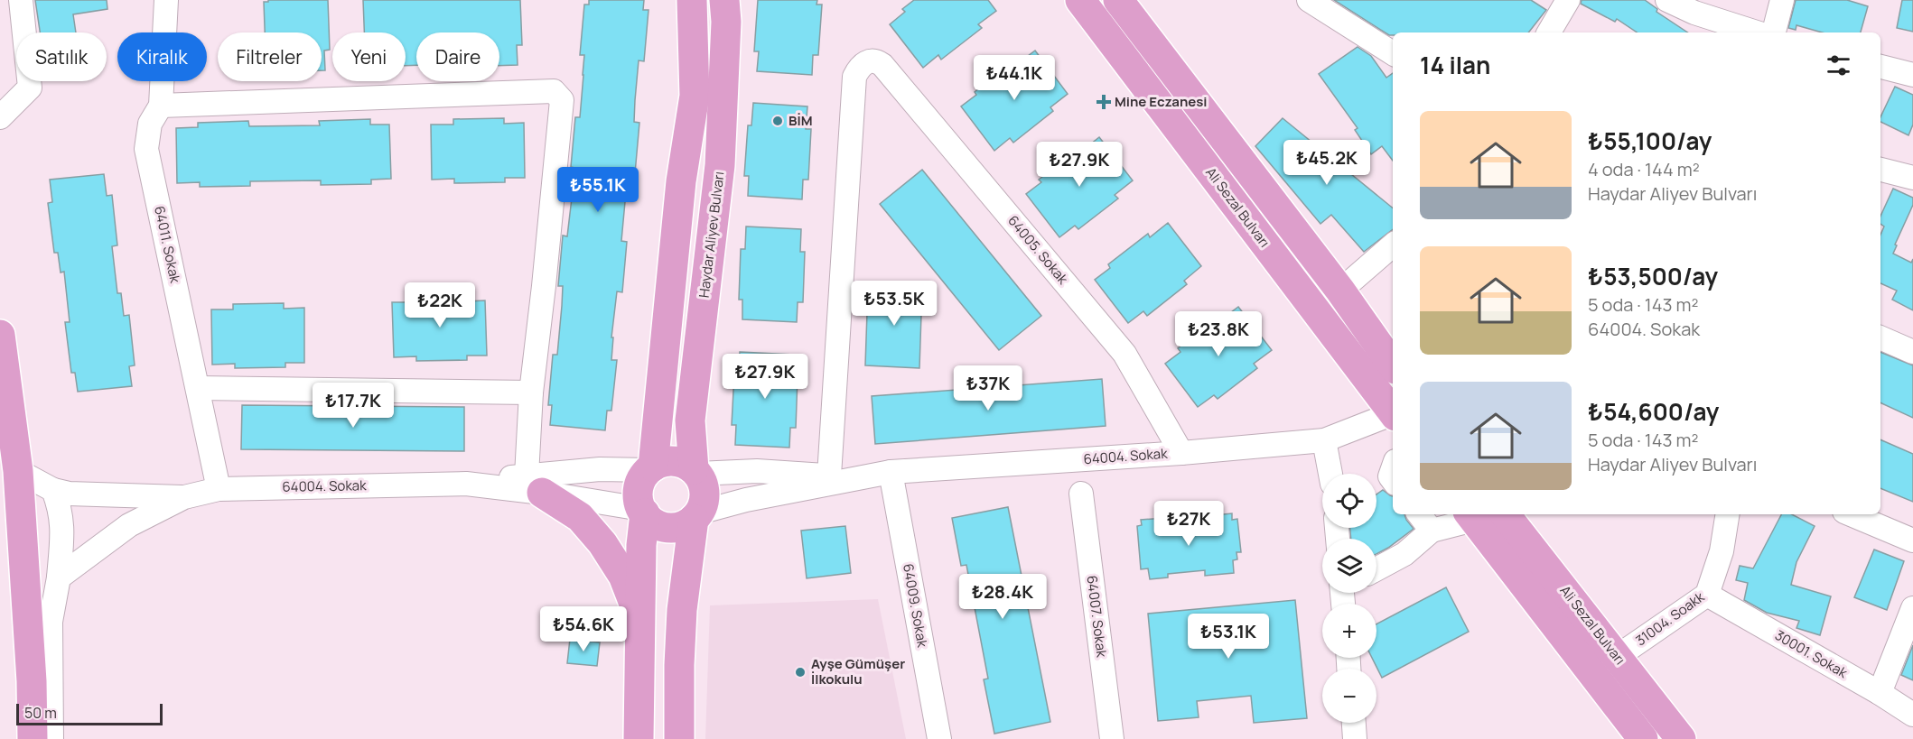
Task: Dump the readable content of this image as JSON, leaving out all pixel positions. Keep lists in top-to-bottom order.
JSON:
{
  "streets": {
    "main road": ["Ali Sezal Bulvarı", "Haydar Aliyev Bulvarı"],
    "street": [
      "64011. Sokak",
      "64005. Sokak",
      "64004. Sokak",
      "64009. Sokak",
      "64007. Sokak",
      "31004. Soakk",
      "30001. Sokak"
    ]
  },
  "crossings": [
    ["Ali Sezal Bulvarı", "31004. Soakk"],
    ["Haydar Aliyev Bulvarı", "64004. Sokak"],
    ["64011. Sokak", "64004. Sokak"],
    ["64005. Sokak", "64004. Sokak"],
    ["64004. Sokak", "64009. Sokak"],
    ["31004. Soakk", "30001. Sokak"]
  ],
  "places": {
    "health": ["Mine Eczanesi"],
    "other": ["BİM", "Ayşe Gümüşer İlkokulu"]
  },
  "scale_bar": "50 m",
  "page": {
    "chip": [
      "Satılık",
      "Kiralık",
      "Filtreler",
      "Yeni",
      "Daire"
    ],
    "heading": "14 ilan",
    "price": [
      "₺44.1K",
      "₺45.2K",
      "₺27.9K",
      "₺55.1K",
      "₺53.5K",
      "₺22K",
      "₺23.8K",
      "₺27.9K",
      "₺37K",
      "₺17.7K",
      "₺27K",
      "₺28.4K",
      "₺54.6K",
      "₺53.1K"
    ],
    "list": [
      {
        "name": "₺55,100/ay",
        "note": "4 oda · 144 m² · Haydar Aliyev Bulvarı"
      },
      {
        "name": "₺53,500/ay",
        "note": "5 oda · 143 m² · 64004. Sokak"
      },
      {
        "name": "₺54,600/ay",
        "note": "5 oda · 143 m² · Haydar Aliyev Bulvarı"
      }
    ],
    "map_buttons": ["+", "−"],
    "scale": "50 m"
  }
}
